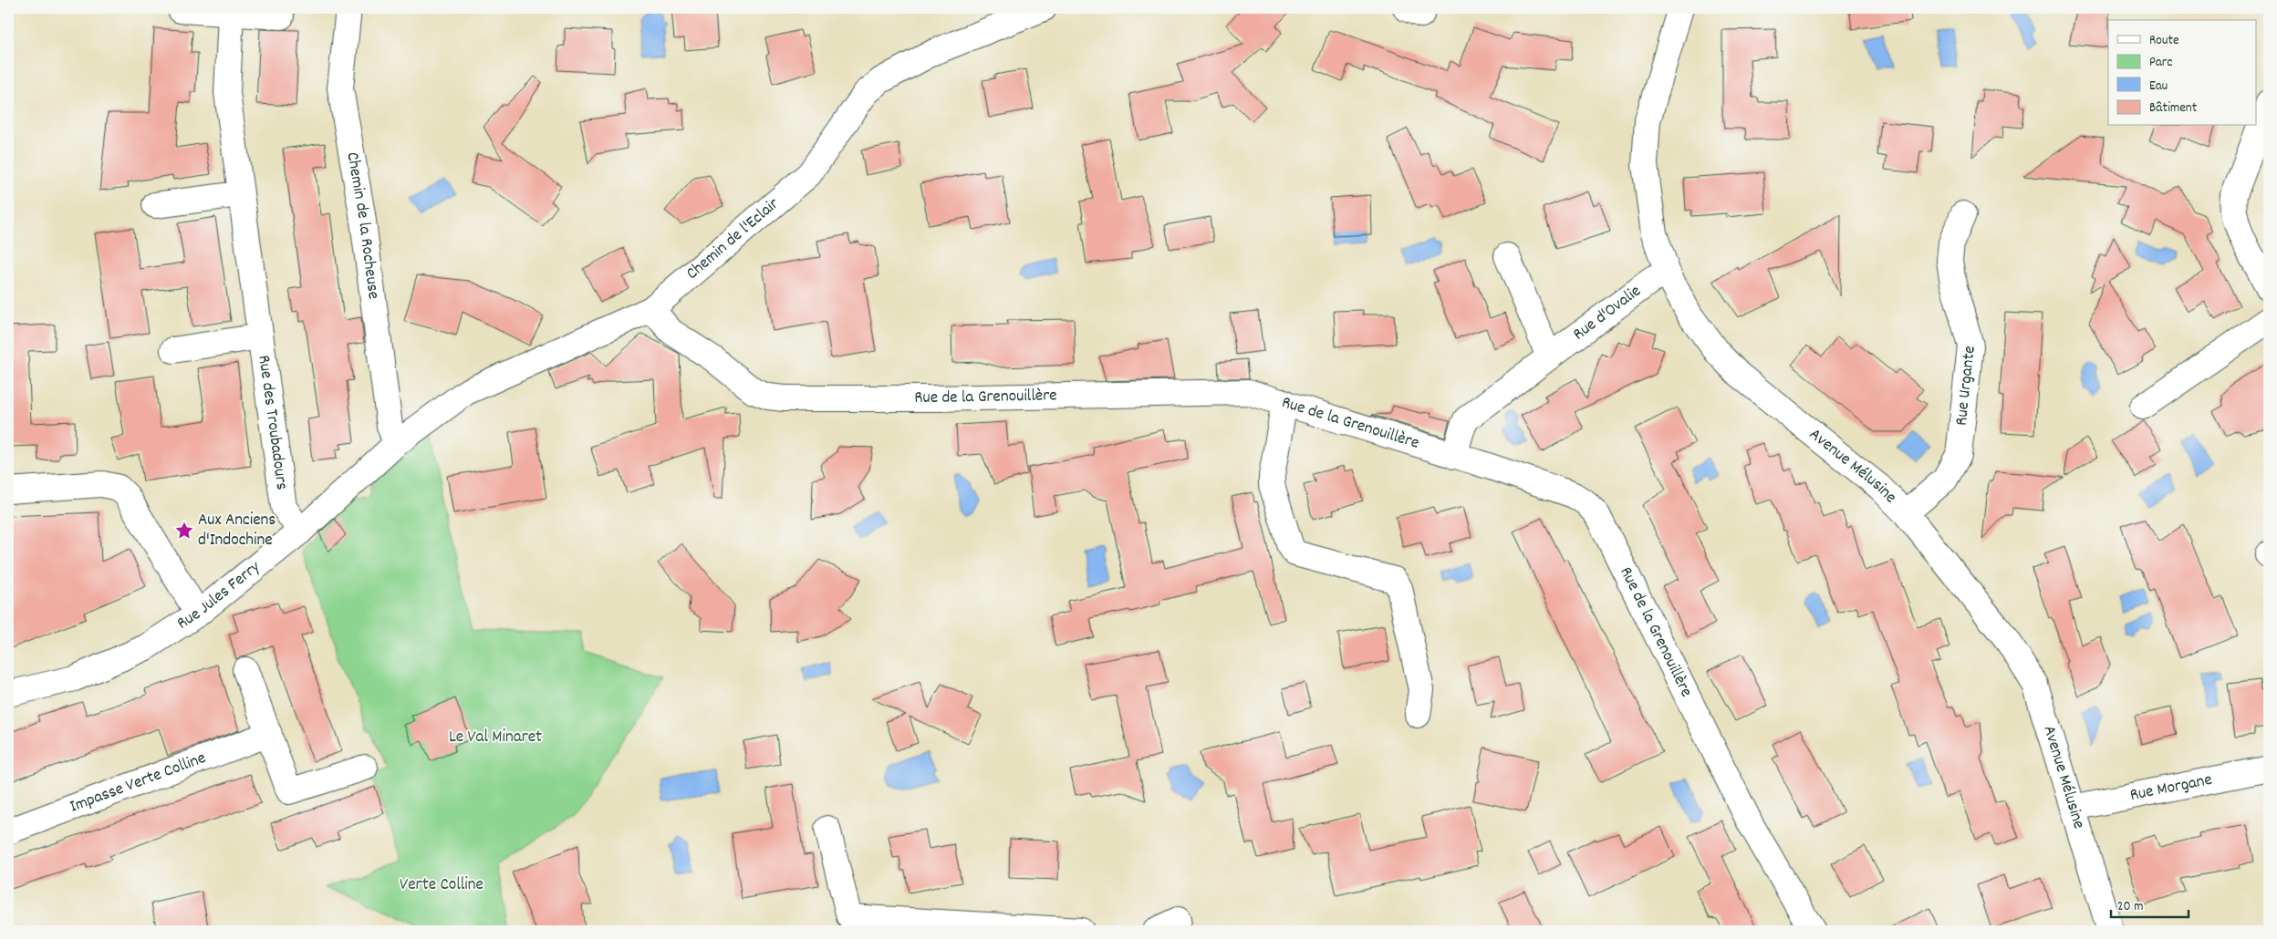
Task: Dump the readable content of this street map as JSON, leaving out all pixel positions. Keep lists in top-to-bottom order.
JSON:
{
  "streets": {
    "street": [
      "Chemin de la Rocheuse",
      "Chemin de l'Eclair",
      "Rue d'Ovalie",
      "Rue Urgante",
      "Rue de la Grenouillère",
      "Rue des Troubadours",
      "Avenue Mélusine",
      "Rue Jules Ferry",
      "Impasse Verte Colline",
      "Rue Morgane"
    ]
  },
  "crossings": [
    ["Chemin de la Rocheuse", "Chemin de l'Eclair"],
    ["Chemin de la Rocheuse", "Rue Jules Ferry"],
    ["Chemin de l'Eclair", "Rue de la Grenouillère"],
    ["Chemin de l'Eclair", "Rue Jules Ferry"],
    ["Rue d'Ovalie", "Rue de la Grenouillère"],
    ["Rue d'Ovalie", "Avenue Mélusine"],
    ["Rue Urgante", "Avenue Mélusine"],
    ["Rue des Troubadours", "Rue Jules Ferry"],
    ["Avenue Mélusine", "Rue Morgane"]
  ],
  "parks": ["Le Val Minaret", "Verte Colline"],
  "places": {
    "place": ["Aux Anciens d'Indochine"]
  },
  "legend": [
    "Route",
    "Parc",
    "Eau",
    "Bâtiment"
  ],
  "scale_bar": "20 m"
}
